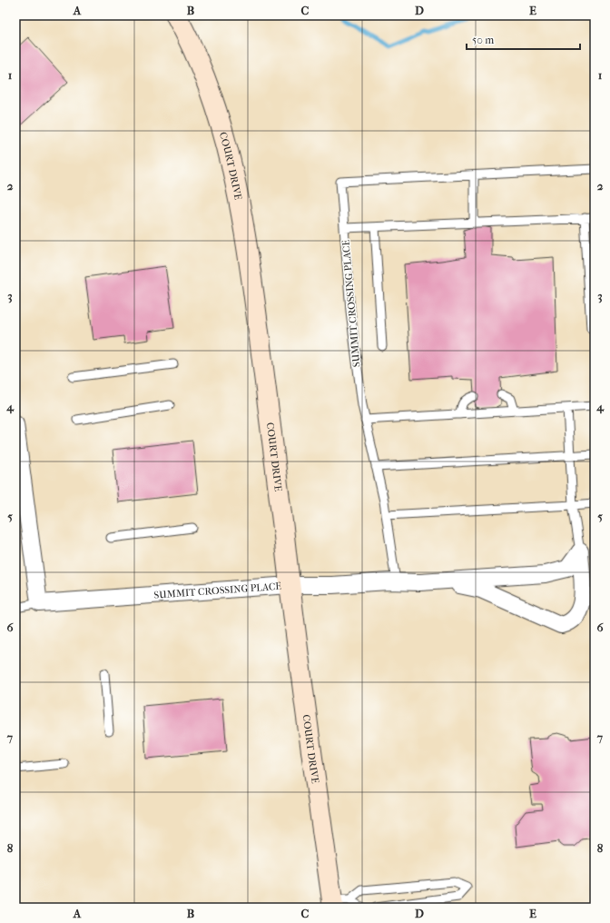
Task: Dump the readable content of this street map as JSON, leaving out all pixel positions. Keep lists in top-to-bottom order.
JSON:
{
  "streets": {
    "street": ["COURT DRIVE", "SUMMIT CROSSING PLACE"]
  },
  "crossings": [
    ["COURT DRIVE", "SUMMIT CROSSING PLACE"]
  ],
  "scale_bar": "50 m",
  "grid": {
    "columns": [
      "A",
      "B",
      "C",
      "D",
      "E"
    ],
    "rows": [
      "1",
      "2",
      "3",
      "4",
      "5",
      "6",
      "7",
      "8"
    ]
  }
}
